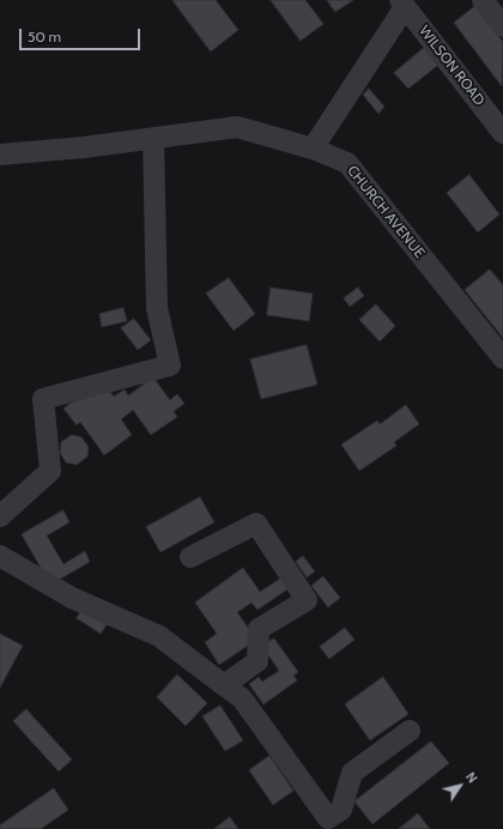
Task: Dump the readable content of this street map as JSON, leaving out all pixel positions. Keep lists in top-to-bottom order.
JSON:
{
  "streets": {
    "street": ["WILSON ROAD", "CHURCH AVENUE"]
  },
  "scale_bar": "50 m",
  "north": "top right"
}
